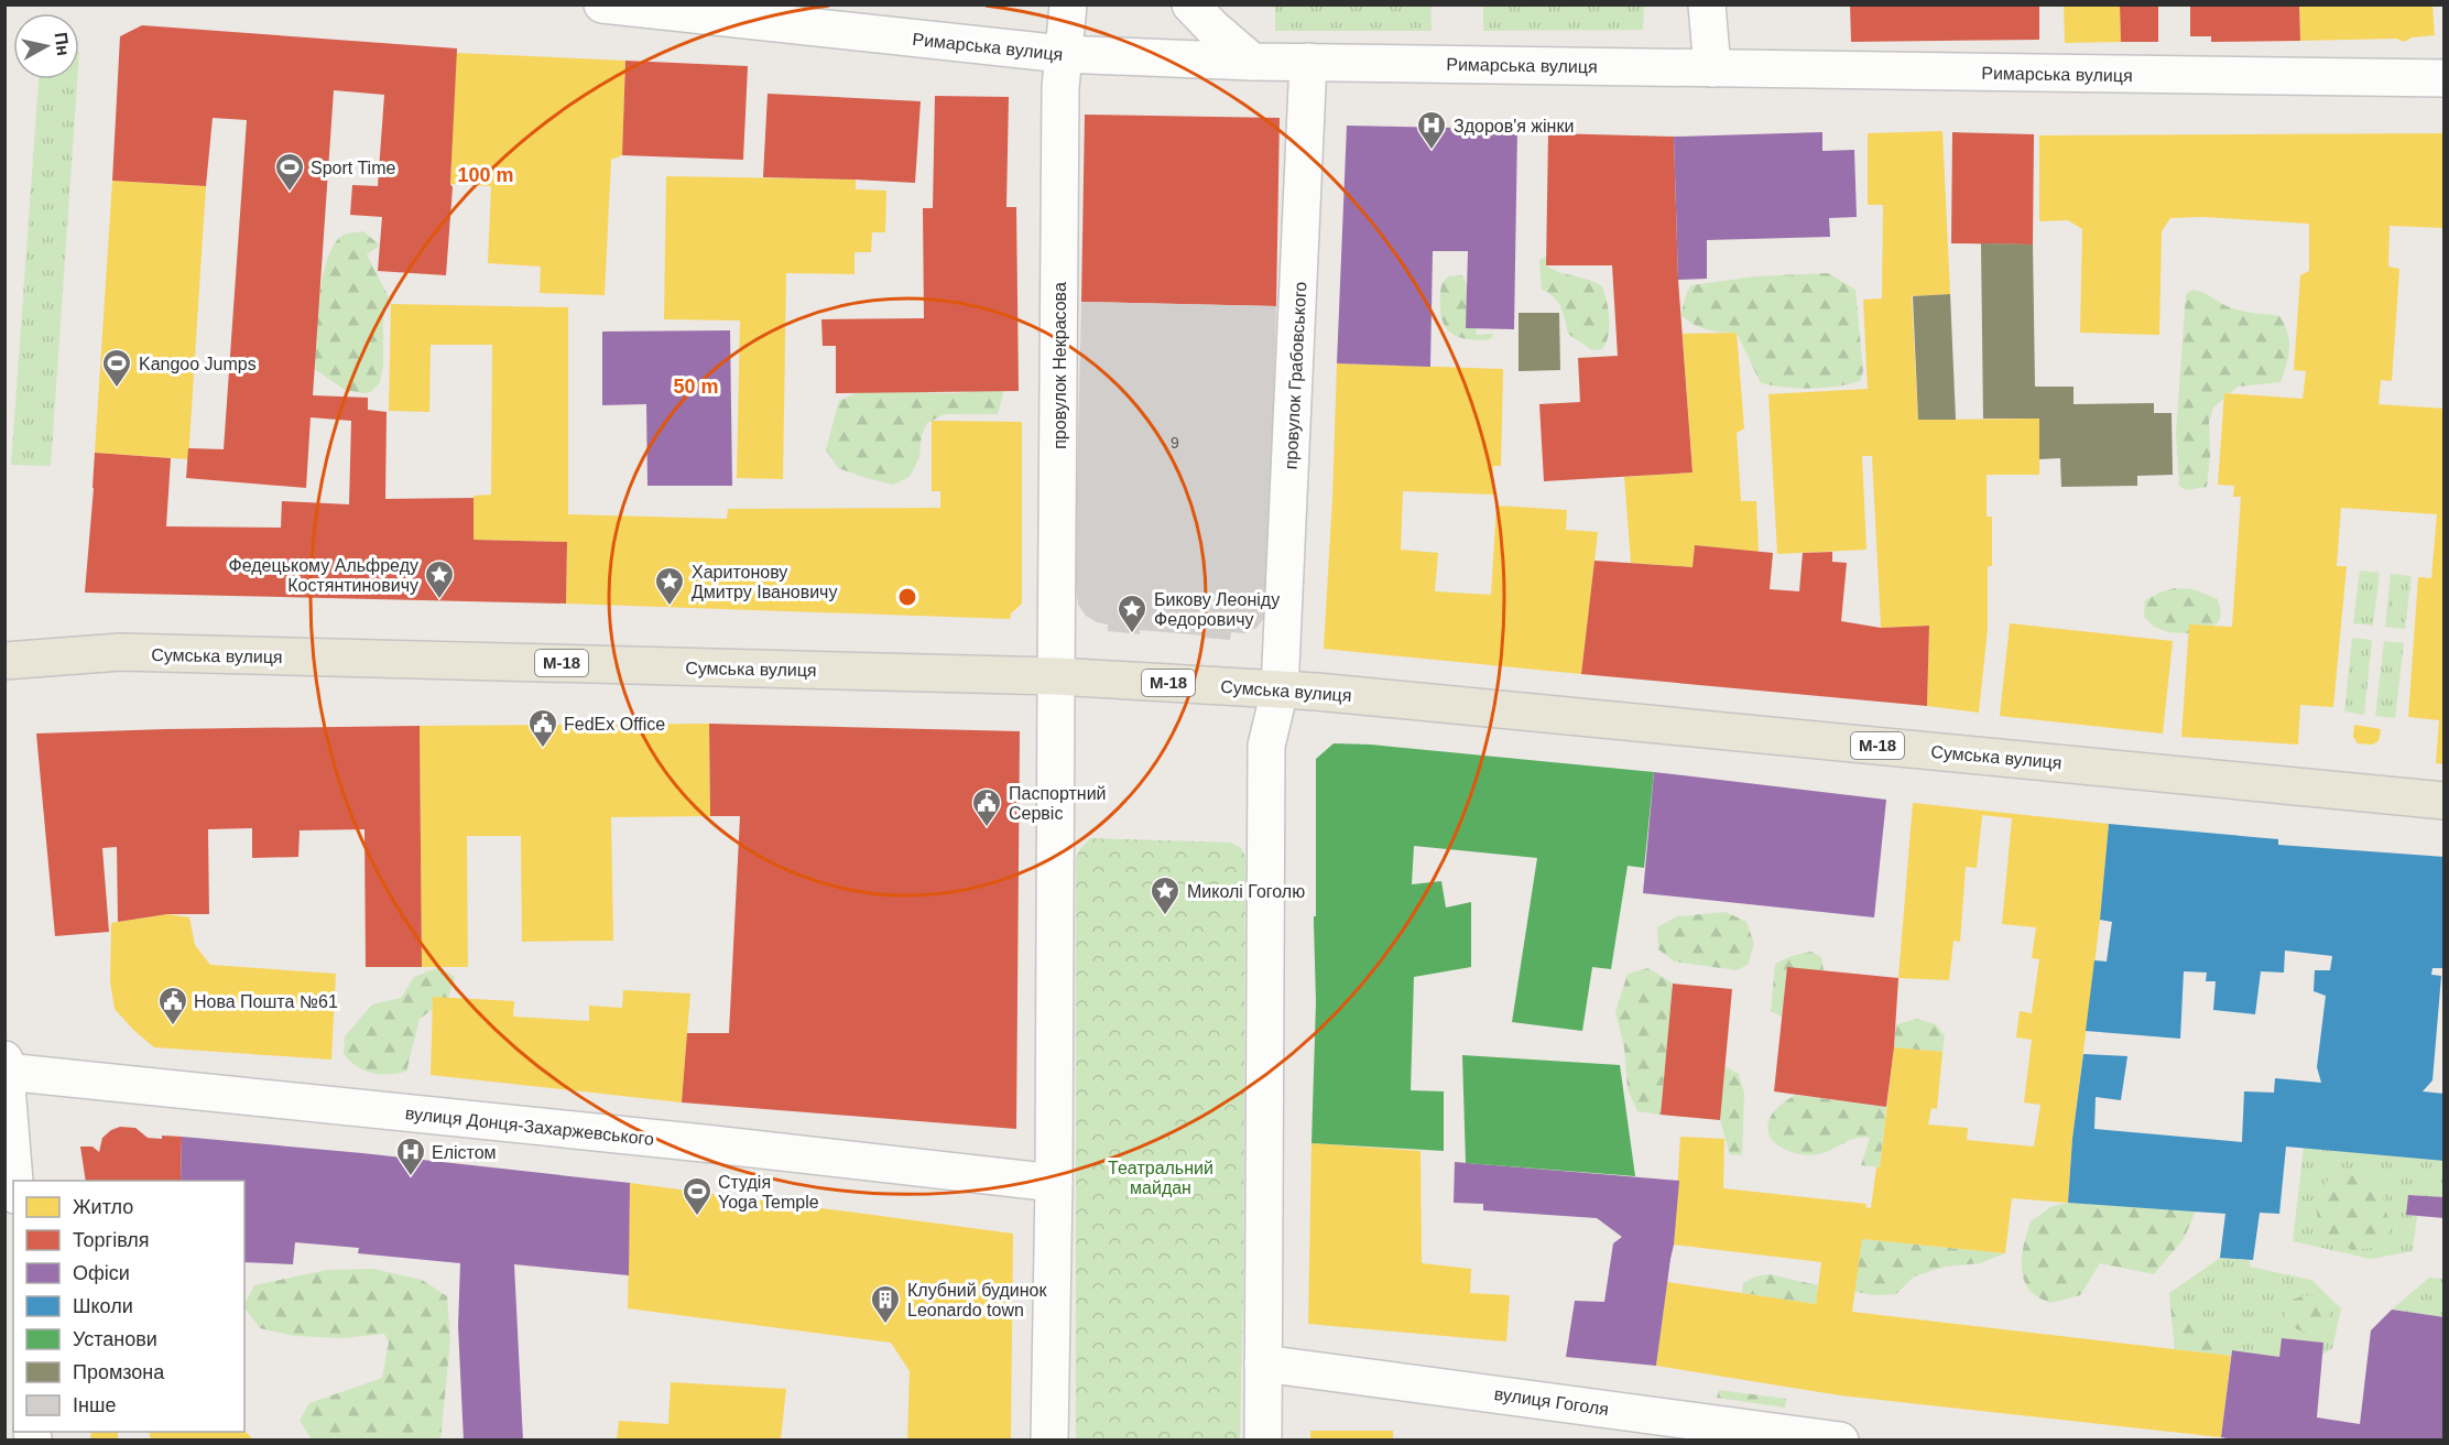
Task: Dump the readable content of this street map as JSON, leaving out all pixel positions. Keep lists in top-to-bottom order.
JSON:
{
  "streets": {
    "main road": ["Сумська вулиця", "М-18"],
    "street": [
      "Римарська вулиця",
      "провулок Некрасова",
      "провулок Грабовського",
      "вулиця Донця-Захаржевського",
      "вулиця Гоголя"
    ]
  },
  "crossings": [
    ["Римарська вулиця", "провулок Некрасова"],
    ["Римарська вулиця", "провулок Грабовського"],
    ["провулок Некрасова", "Сумська вулиця"],
    ["провулок Грабовського", "Сумська вулиця"]
  ],
  "parks": ["Театральний майдан"],
  "places": {
    "hospital": ["Здоров'я жінки", "Елістом"],
    "sports": ["Sport Time", "Kangoo Jumps", "Студiя Yoga Temple"],
    "place": [
      "Федецькому Альфреду Костянтиновичу",
      "Харитонову Дмитру Івановичу",
      "Бикову Леоніду Федоровичу",
      "Миколі Гоголю"
    ],
    "public building": ["FedEx Office", "Паспортний Сервіс", "Нова Пошта №61"],
    "building": ["Клубний будинок Leonardo town"]
  },
  "house_numbers": ["9"],
  "legend": [
    "Житло",
    "Торгівля",
    "Офіси",
    "Школи",
    "Установи",
    "Промзона",
    "Інше"
  ],
  "north": "right",
  "rings": ["100 m", "50 m"]
}
